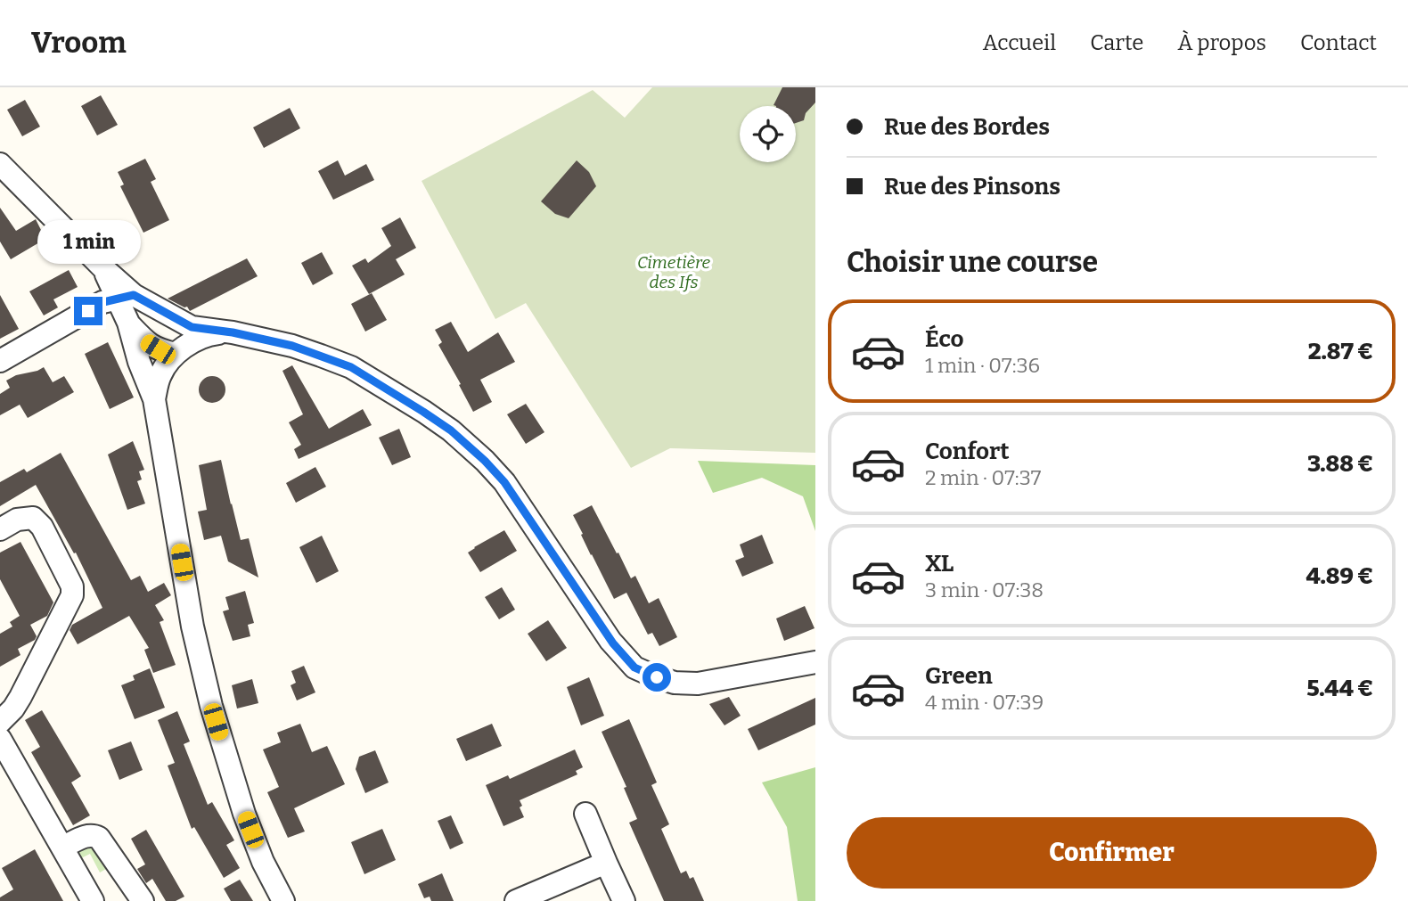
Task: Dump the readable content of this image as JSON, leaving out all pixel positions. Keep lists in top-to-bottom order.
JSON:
{
  "parks": ["Cimetière des Ifs"],
  "page": {
    "header": "Vroom",
    "nav": [
      "Accueil",
      "Carte",
      "À propos",
      "Contact"
    ],
    "banner": ["Rue des Bordes", "Rue des Pinsons"],
    "bubble": "1 min",
    "heading": "Choisir une course",
    "list": [
      {
        "name": "Éco",
        "note": "1 min · 07:36",
        "value": "2.87 €"
      },
      {
        "name": "Confort",
        "note": "2 min · 07:37",
        "value": "3.88 €"
      },
      {
        "name": "XL",
        "note": "3 min · 07:38",
        "value": "4.89 €"
      },
      {
        "name": "Green",
        "note": "4 min · 07:39",
        "value": "5.44 €"
      }
    ],
    "buttons": "Confirmer"
  }
}
